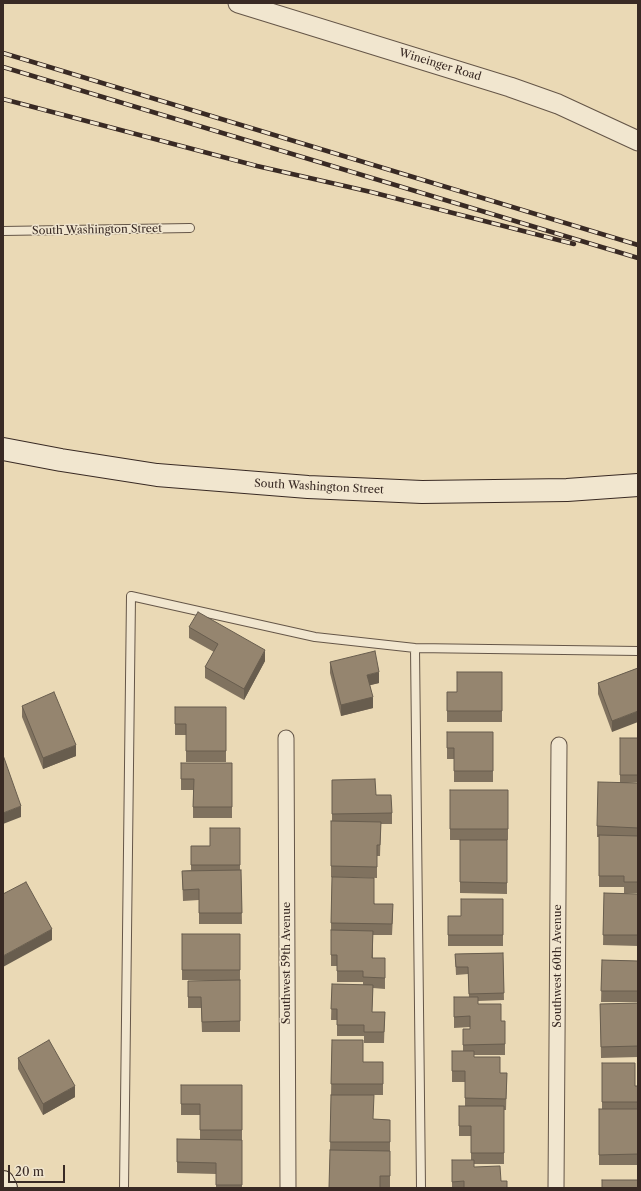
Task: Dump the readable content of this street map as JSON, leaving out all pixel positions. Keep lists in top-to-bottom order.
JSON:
{
  "streets": {
    "main road": ["South Washington Street"],
    "street": ["Wineinger Road", "Southwest 59th Avenue", "Southwest 60th Avenue"]
  },
  "scale_bar": "20 m"
}
